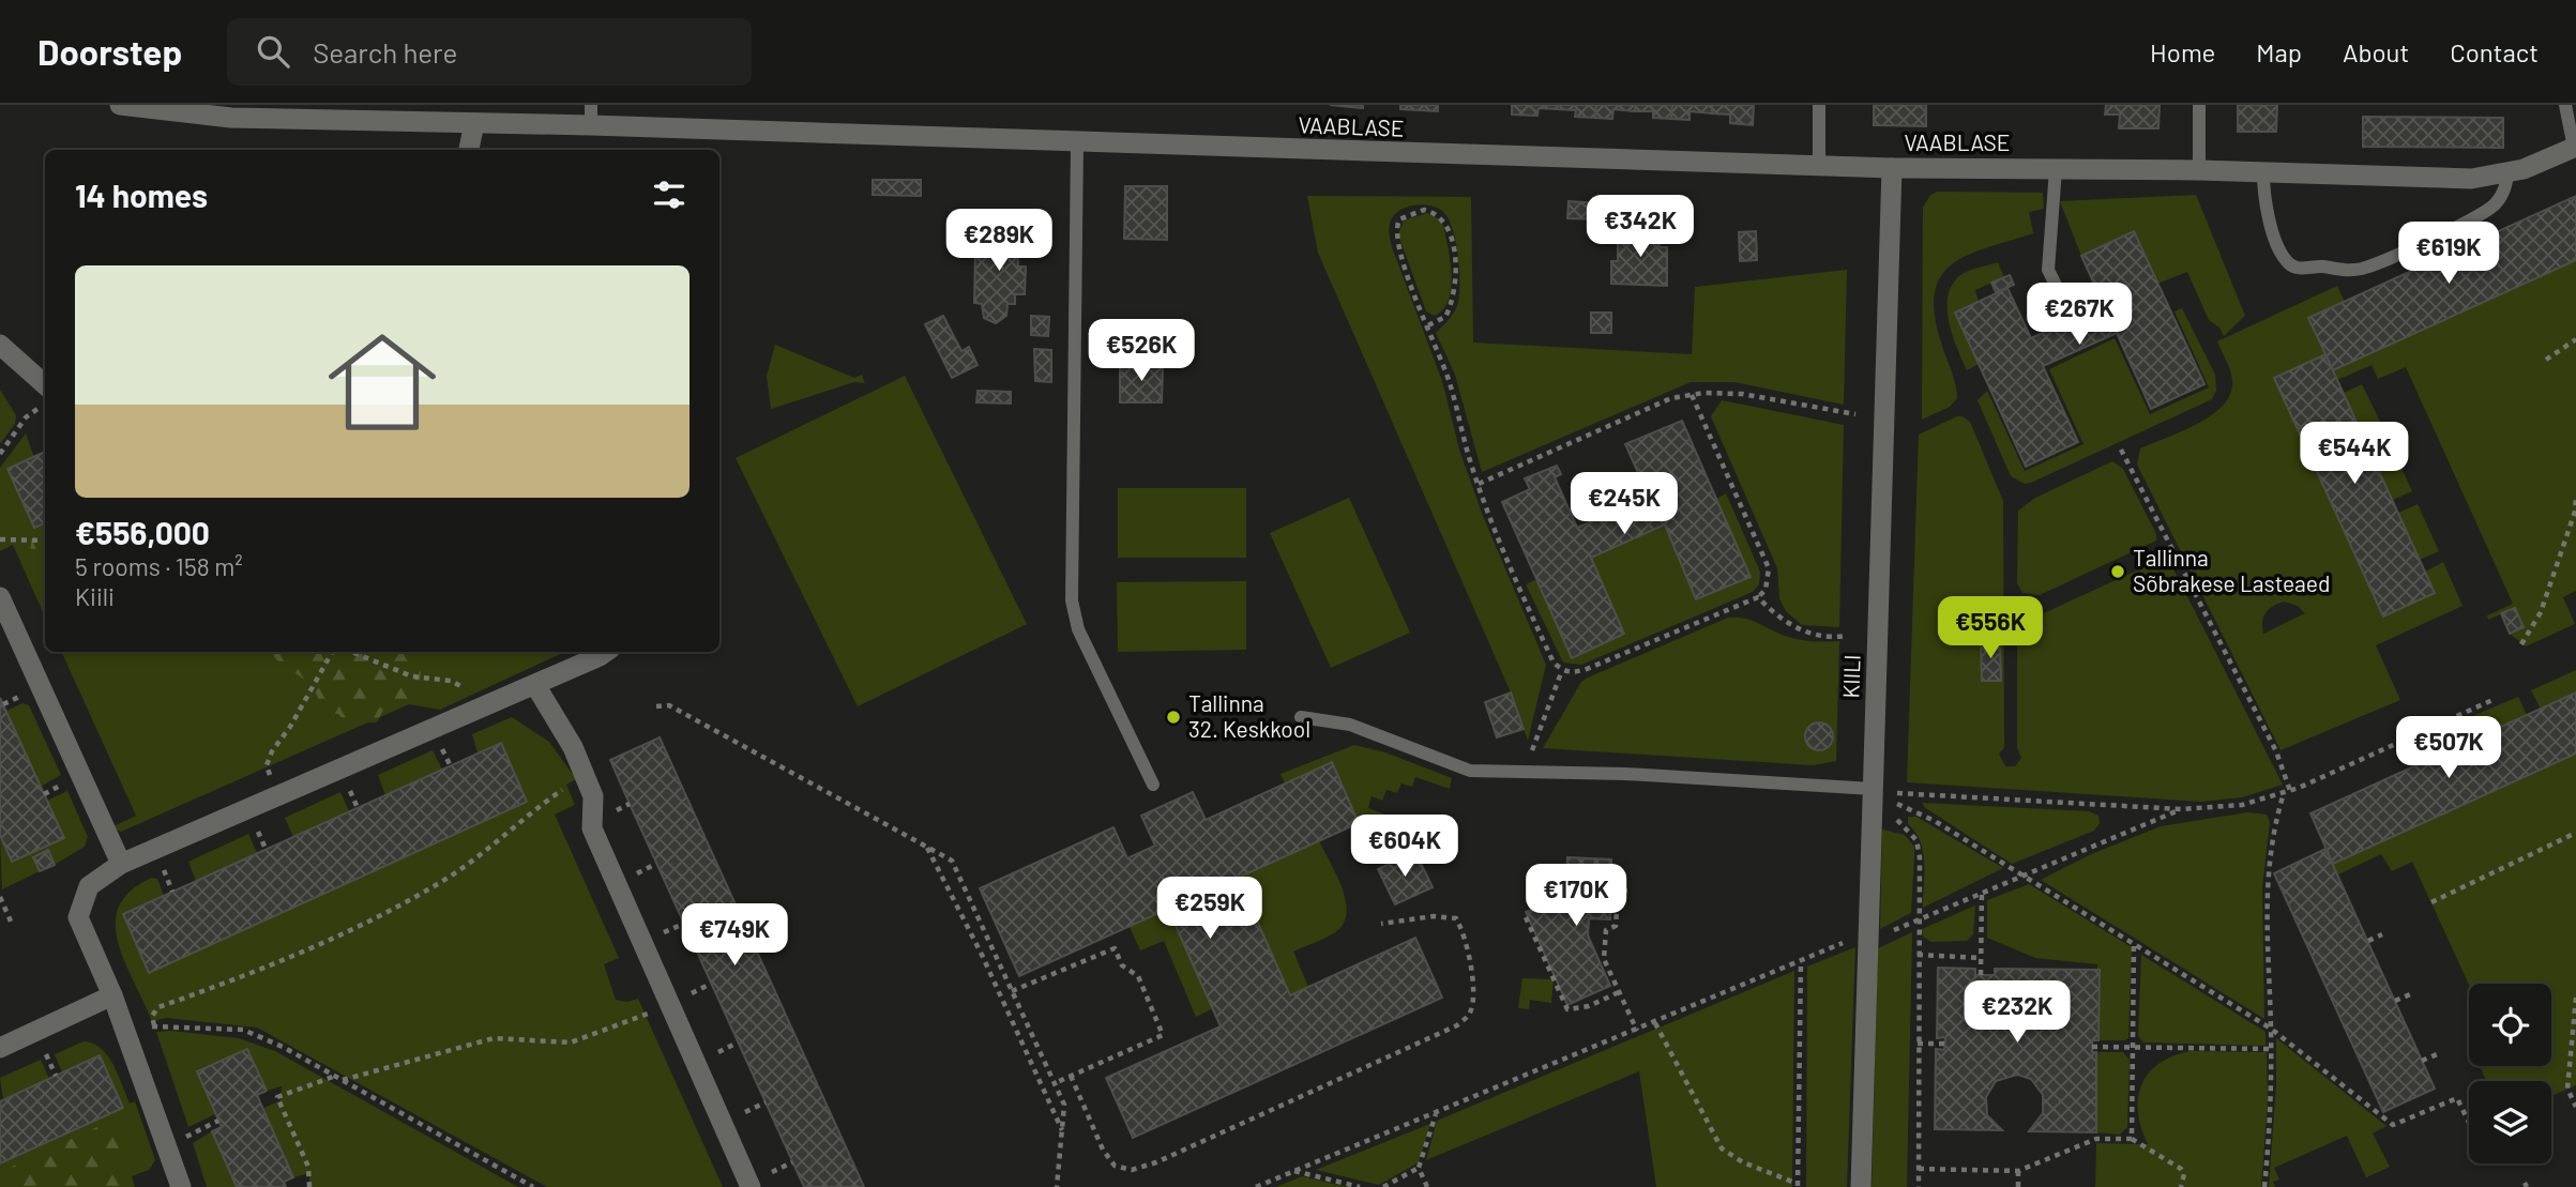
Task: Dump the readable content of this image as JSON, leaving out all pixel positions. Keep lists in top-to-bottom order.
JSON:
{
  "streets": {
    "street": ["VAABLASE", "KIILI"]
  },
  "crossings": [
    ["VAABLASE", "KIILI"]
  ],
  "places": ["Tallinna Sõbrakese Lasteaed", "Tallinna 32. Keskkool"],
  "page": {
    "header": "Doorstep",
    "search": "Search here",
    "nav": [
      "Home",
      "Map",
      "About",
      "Contact"
    ],
    "heading": "14 homes",
    "price": [
      "€342K",
      "€289K",
      "€619K",
      "€267K",
      "€526K",
      "€544K",
      "€245K",
      "€556K",
      "€507K",
      "€604K",
      "€170K",
      "€259K",
      "€749K",
      "€232K"
    ],
    "list": [
      {
        "name": "€556,000",
        "note": "5 rooms · 158 m² · Kiili"
      }
    ]
  }
}
